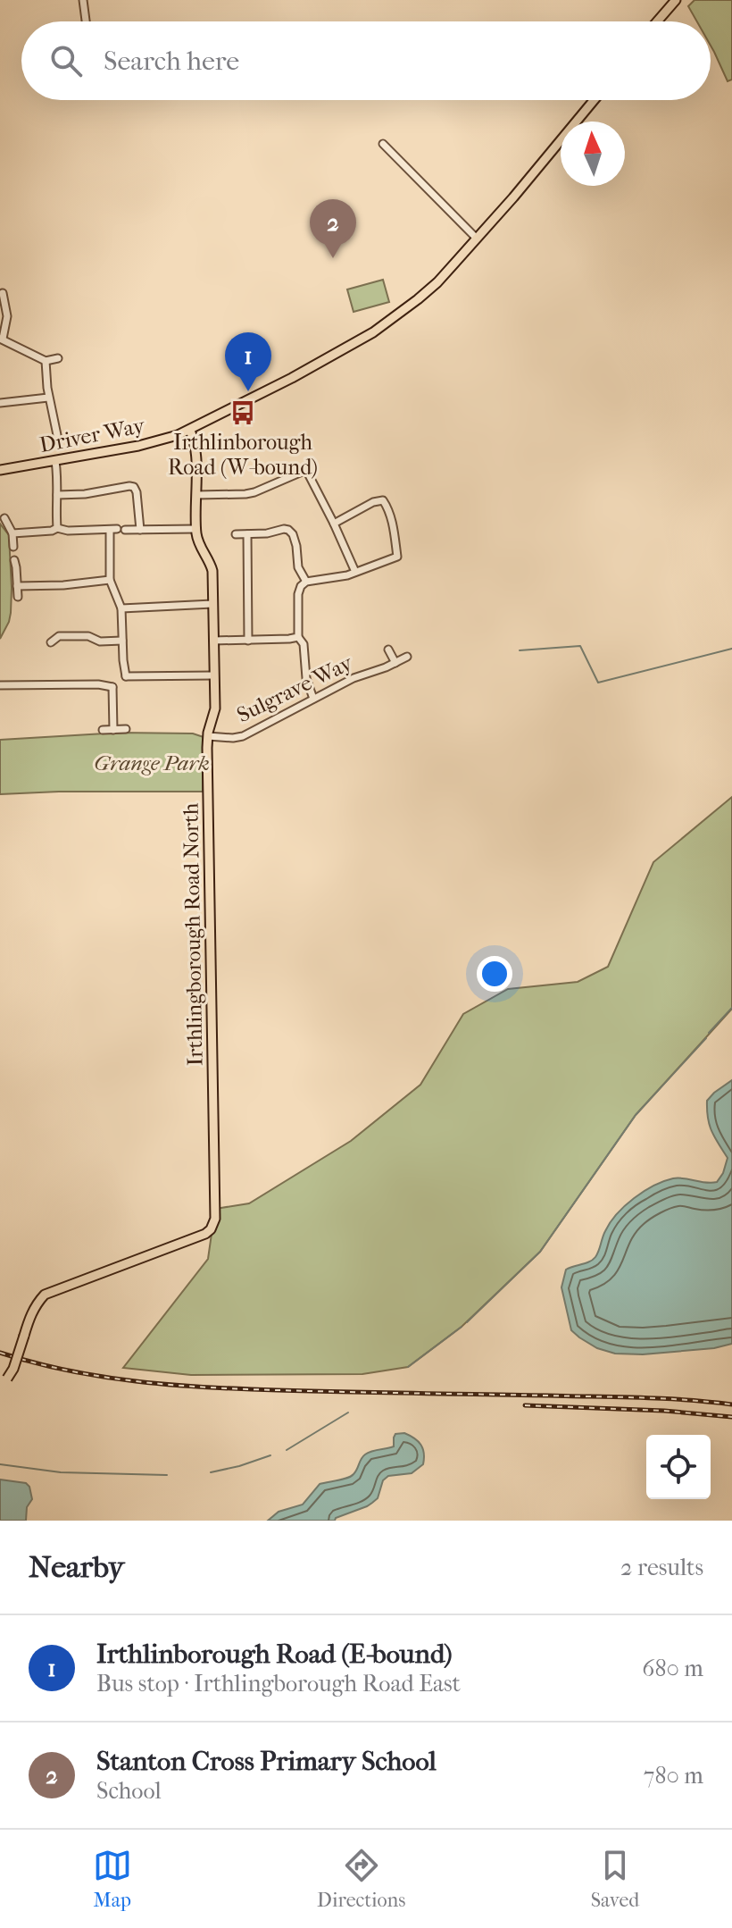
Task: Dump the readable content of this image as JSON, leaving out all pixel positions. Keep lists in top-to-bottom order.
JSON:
{
  "streets": {
    "main road": ["Driver Way", "Irthlingborough Road North"],
    "street": ["Sulgrave Way"]
  },
  "crossings": [
    ["Driver Way", "Irthlingborough Road North"],
    ["Sulgrave Way", "Irthlingborough Road North"]
  ],
  "parks": ["Grange Park"],
  "places": {
    "bus stop": ["Irthlinborough Road (W-bound)"]
  },
  "north": "top",
  "page": {
    "search": "Search here",
    "pins": ["2", "1"],
    "heading": ["Nearby", "2 results"],
    "list": [
      {
        "mark": "1",
        "name": "Irthlinborough Road (E-bound)",
        "note": "Bus stop · Irthlingborough Road East",
        "value": "680 m"
      },
      {
        "mark": "2",
        "name": "Stanton Cross Primary School",
        "note": "School",
        "value": "780 m"
      }
    ],
    "nav": ["Map", "Directions", "Saved"]
  }
}
